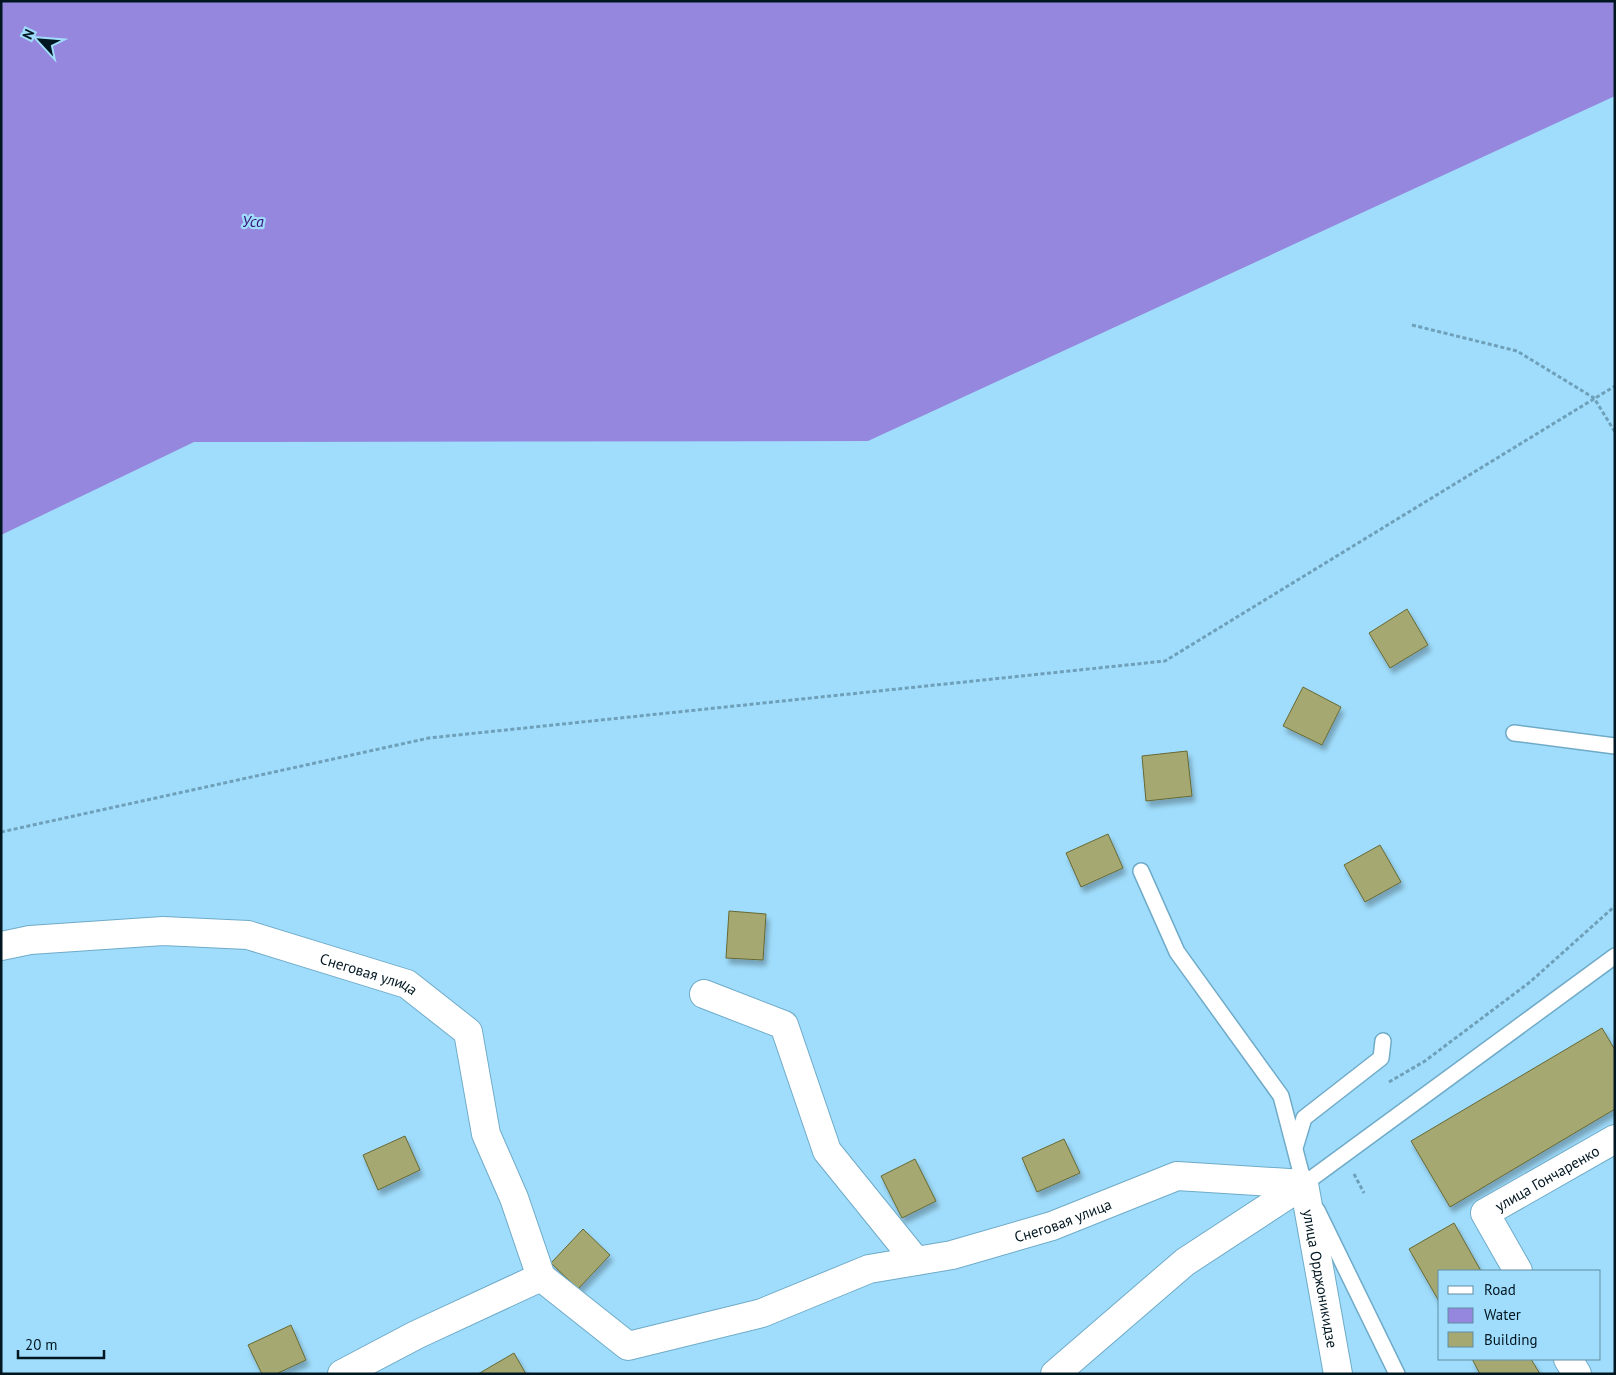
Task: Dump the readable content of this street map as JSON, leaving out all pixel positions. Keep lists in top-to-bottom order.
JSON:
{
  "streets": {
    "street": ["Снеговая улица", "улица Гончаренко", "улица Орджоникидзе"]
  },
  "crossings": [
    ["Снеговая улица", "улица Орджоникидзе"]
  ],
  "water": ["Уса"],
  "legend": ["Road", "Water", "Building"],
  "scale_bar": "20 m",
  "north": "top left"
}
